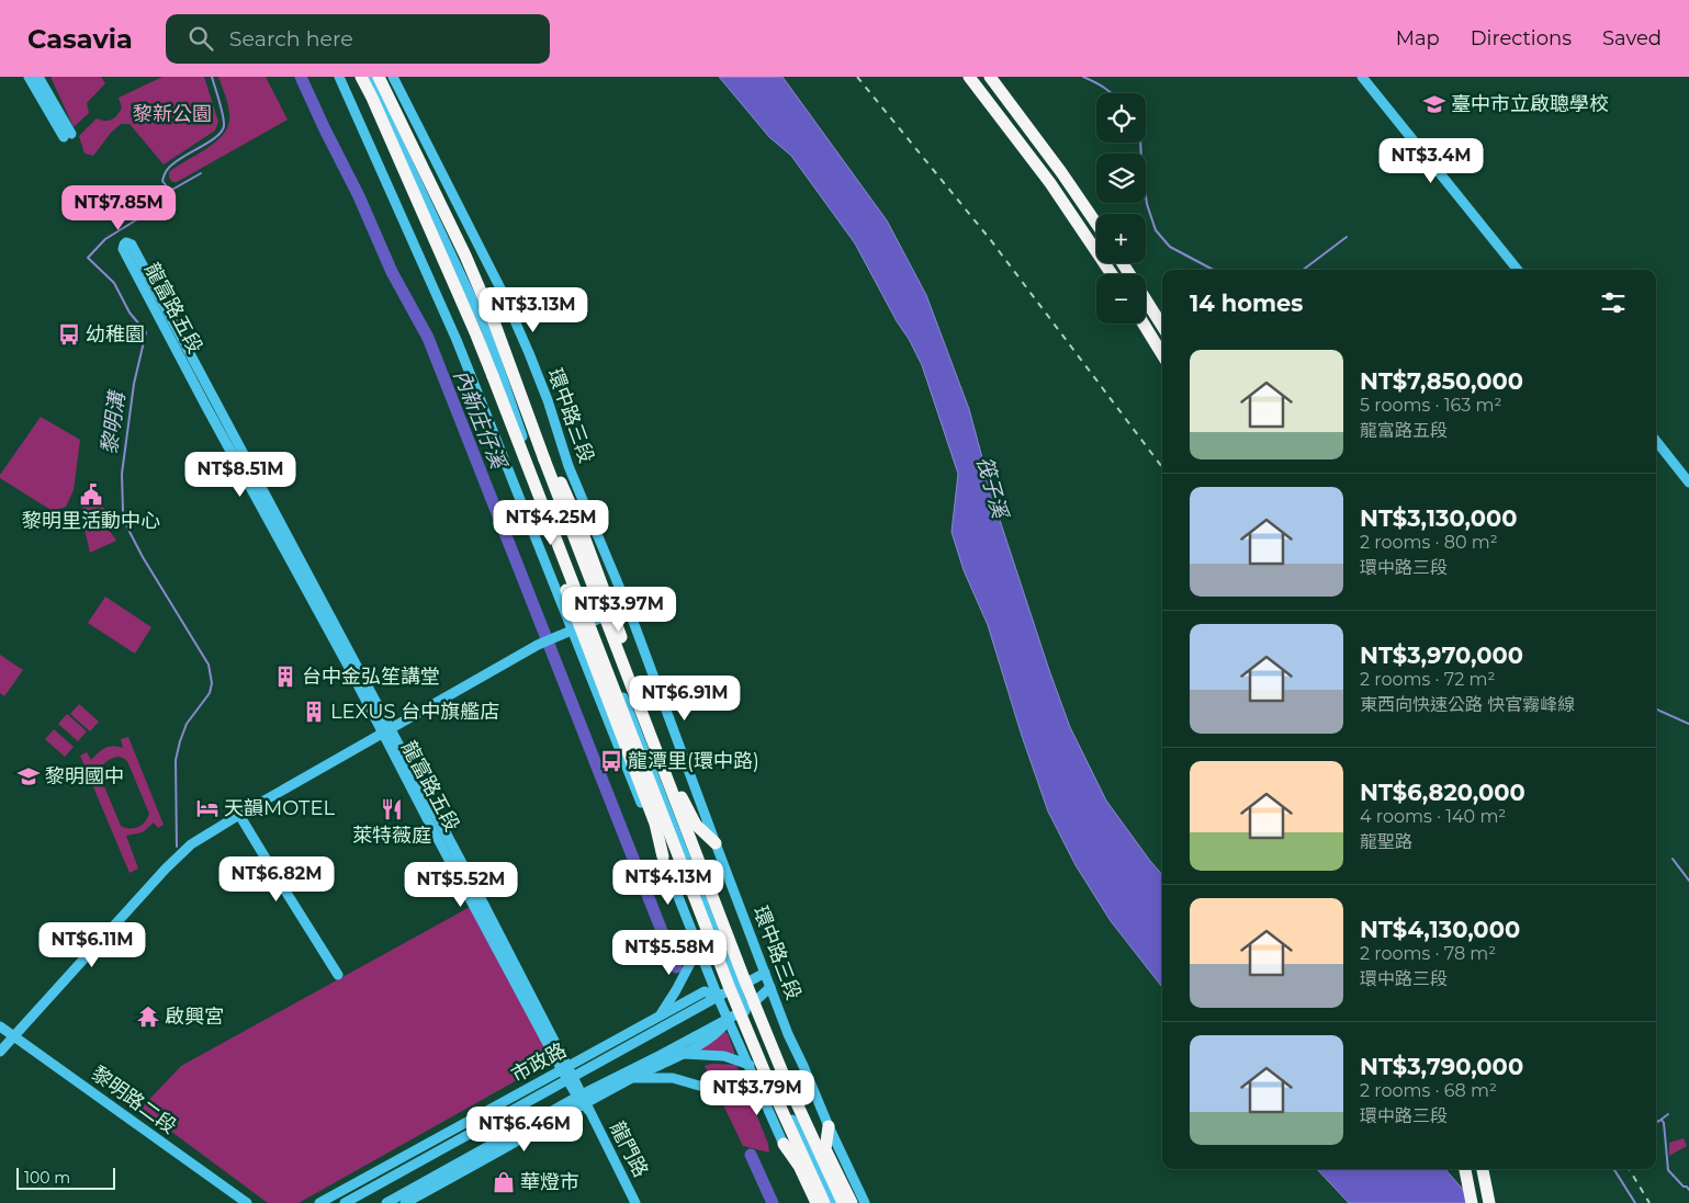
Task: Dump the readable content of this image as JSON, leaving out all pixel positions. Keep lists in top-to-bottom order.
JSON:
{
  "streets": {
    "street": [
      "龍富路五段",
      "環中路三段",
      "市政路",
      "黎明路二段",
      "龍門路"
    ]
  },
  "crossings": [
    ["龍富路五段", "市政路"],
    ["龍富路五段", "龍門路"],
    ["環中路三段", "市政路"],
    ["市政路", "龍門路"]
  ],
  "water": ["內新庄仔溪", "黎明溝", "筏子溪"],
  "parks": ["黎新公園"],
  "places": {
    "school or university": ["臺中市立啟聰學校", "黎明國中"],
    "bus stop": ["幼稚園", "龍潭里(環中路)"],
    "public building": ["黎明里活動中心"],
    "building": ["台中金弘笙講堂", "LEXUS 台中旗艦店"],
    "hotel": ["天韻MOTEL"],
    "restaurant": ["萊特薇庭"],
    "temple": ["啟興宮"],
    "shop": ["華燈市"]
  },
  "scale_bar": "100 m",
  "page": {
    "header": "Casavia",
    "search": "Search here",
    "nav": ["Map", "Directions", "Saved"],
    "map_buttons": ["+", "−"],
    "price": [
      "NT$3.4M",
      "NT$7.85M",
      "NT$3.13M",
      "NT$8.51M",
      "NT$4.25M",
      "NT$3.97M",
      "NT$6.91M",
      "NT$6.82M",
      "NT$4.13M",
      "NT$5.52M",
      "NT$6.11M",
      "NT$5.58M",
      "NT$3.79M",
      "NT$6.46M"
    ],
    "heading": "14 homes",
    "list": [
      {
        "name": "NT$7,850,000",
        "note": "5 rooms · 163 m² · 龍富路五段"
      },
      {
        "name": "NT$3,130,000",
        "note": "2 rooms · 80 m² · 環中路三段"
      },
      {
        "name": "NT$3,970,000",
        "note": "2 rooms · 72 m² · 東西向快速公路 快官霧峰線"
      },
      {
        "name": "NT$6,820,000",
        "note": "4 rooms · 140 m² · 龍聖路"
      },
      {
        "name": "NT$4,130,000",
        "note": "2 rooms · 78 m² · 環中路三段"
      },
      {
        "name": "NT$3,790,000",
        "note": "2 rooms · 68 m² · 環中路三段"
      }
    ],
    "scale": "100 m"
  }
}
